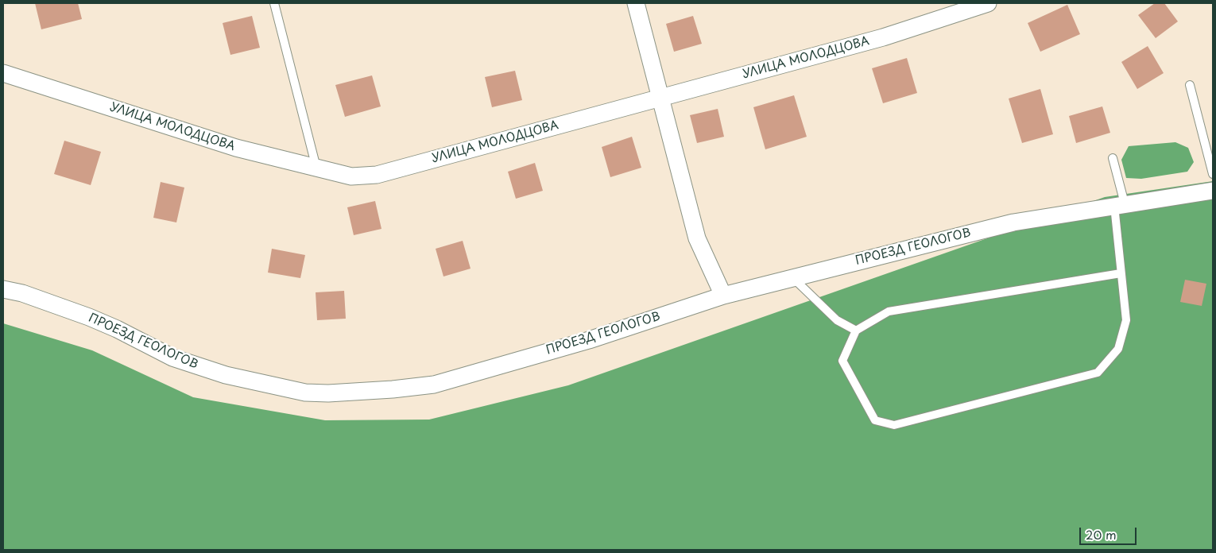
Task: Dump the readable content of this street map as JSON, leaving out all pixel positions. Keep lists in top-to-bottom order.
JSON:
{
  "streets": {
    "street": ["УЛИЦА МОЛОДЦОВА", "ПРОЕЗД ГЕОЛОГОВ"]
  },
  "scale_bar": "20 m"
}
